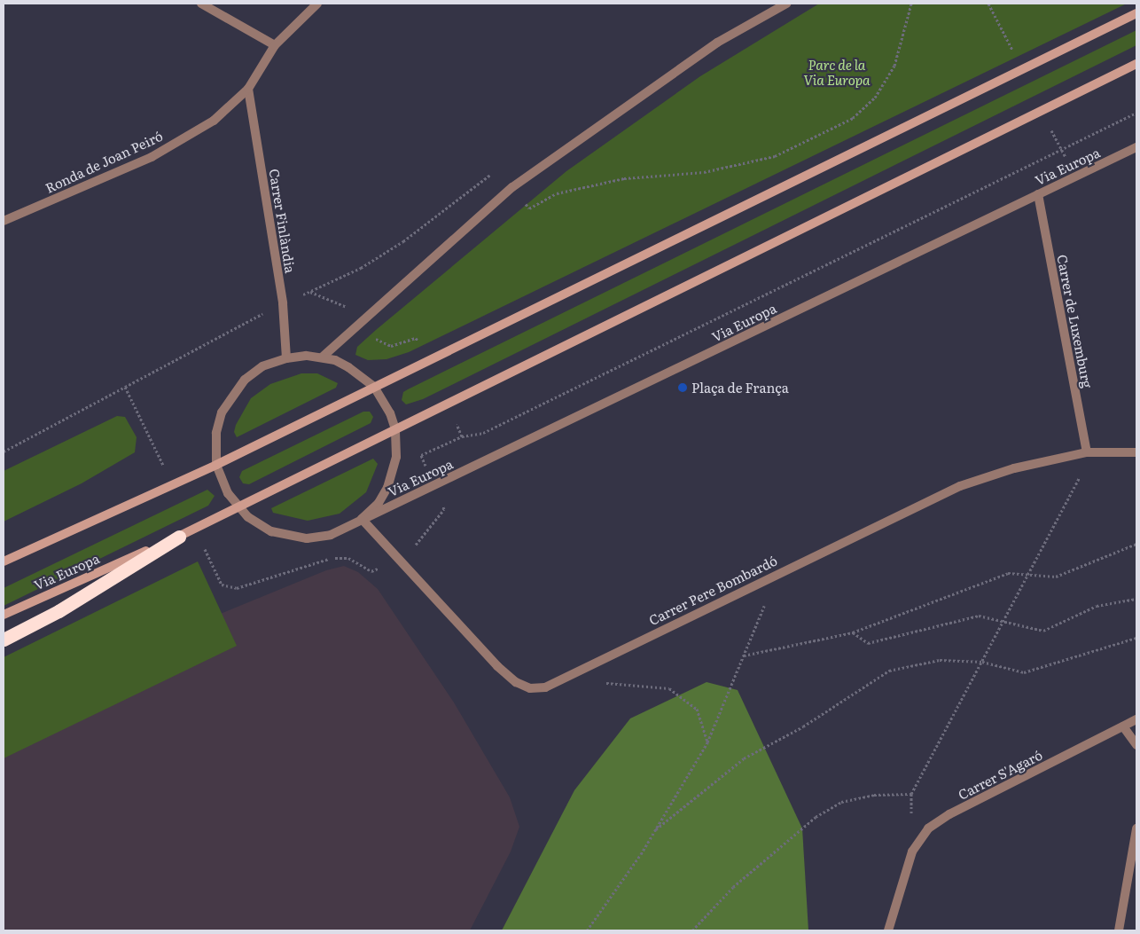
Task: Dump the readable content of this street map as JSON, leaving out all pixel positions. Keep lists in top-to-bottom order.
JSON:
{
  "streets": {
    "street": [
      "Ronda de Joan Peiró",
      "Via Europa",
      "Carrer Finlàndia",
      "Carrer de Luxemburg",
      "Carrer Pere Bombardó",
      "Carrer S'Agaró"
    ]
  },
  "crossings": [
    ["Ronda de Joan Peiró", "Carrer Finlàndia"],
    ["Via Europa", "Carrer Finlàndia"],
    ["Via Europa", "Carrer de Luxemburg"],
    ["Via Europa", "Carrer Pere Bombardó"],
    ["Carrer de Luxemburg", "Carrer Pere Bombardó"]
  ],
  "parks": ["Parc de la Via Europa"],
  "places": ["Plaça de França"]
}
